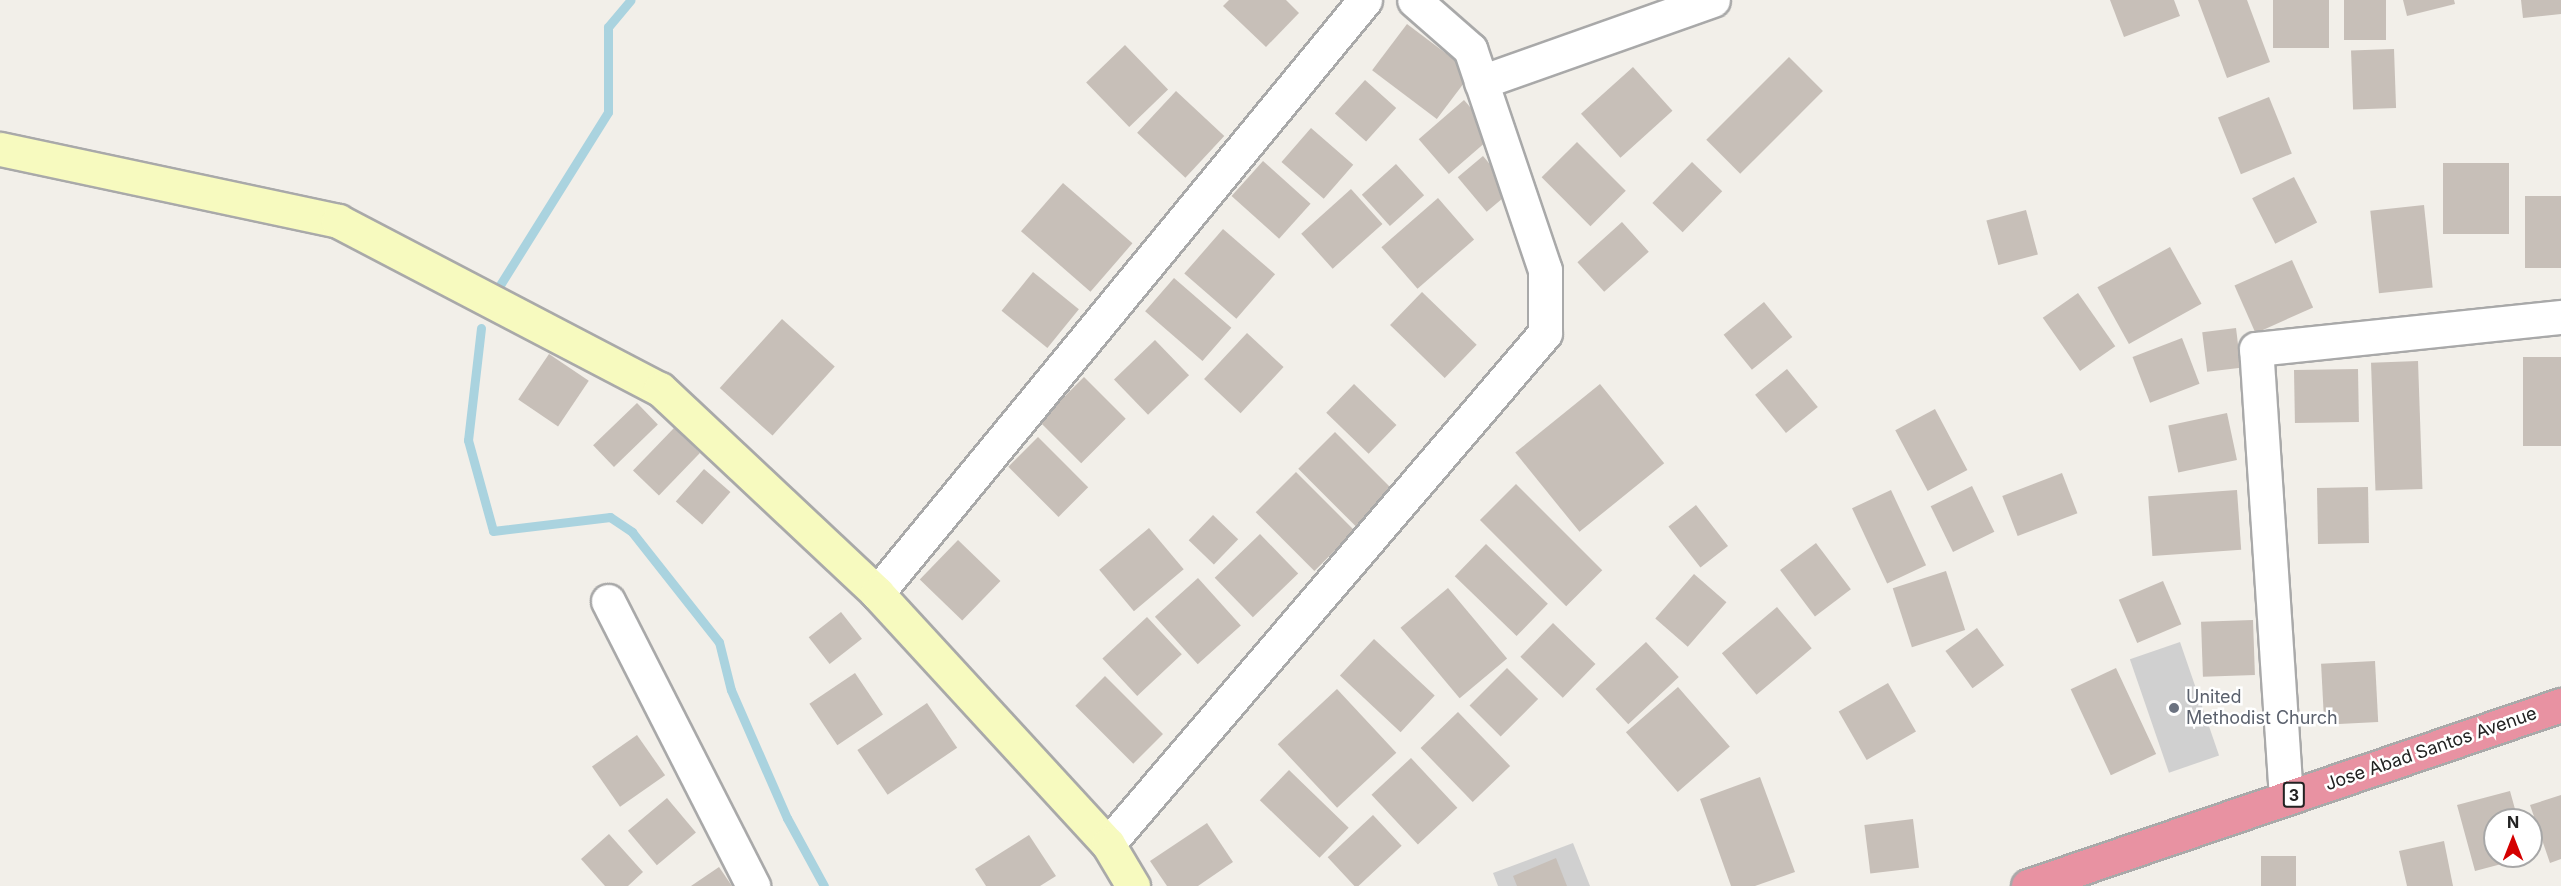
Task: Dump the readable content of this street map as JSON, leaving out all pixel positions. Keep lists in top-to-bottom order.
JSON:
{
  "streets": {
    "highway": ["Jose Abad Santos Avenue", "3"]
  },
  "places": ["United Methodist Church"],
  "north": "top"
}
